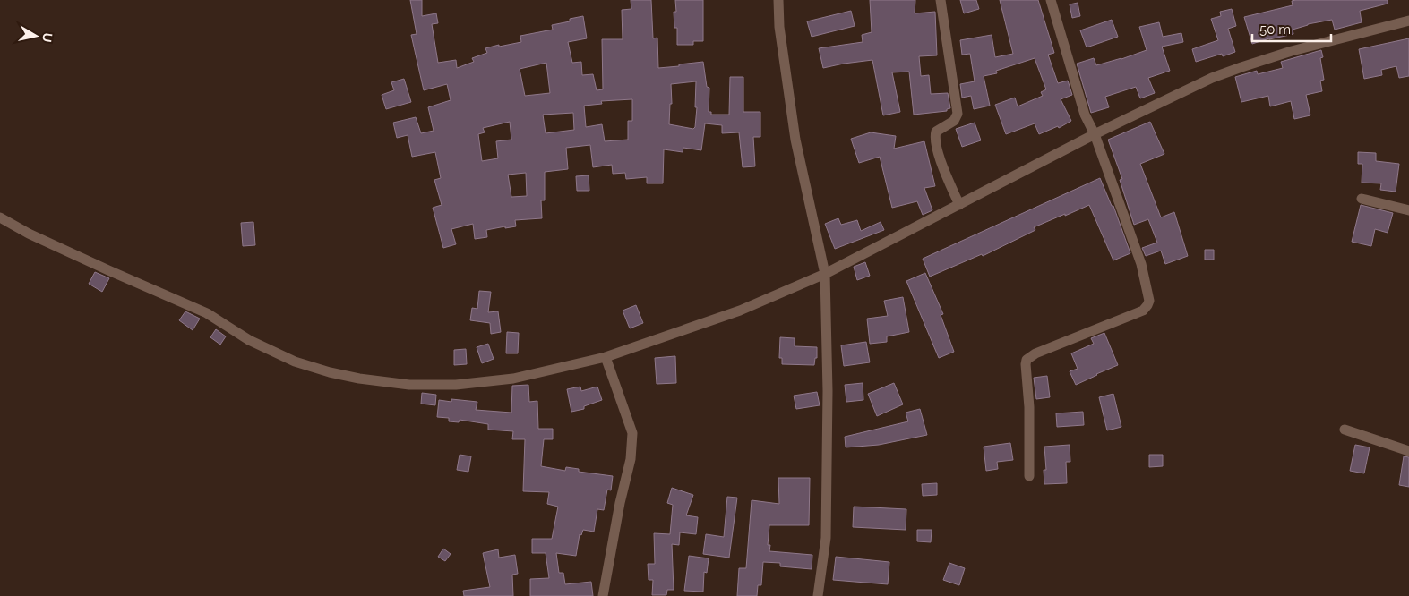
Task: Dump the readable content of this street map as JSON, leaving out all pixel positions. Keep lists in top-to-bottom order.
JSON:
{
  "scale_bar": "50 m",
  "north": "right"
}
